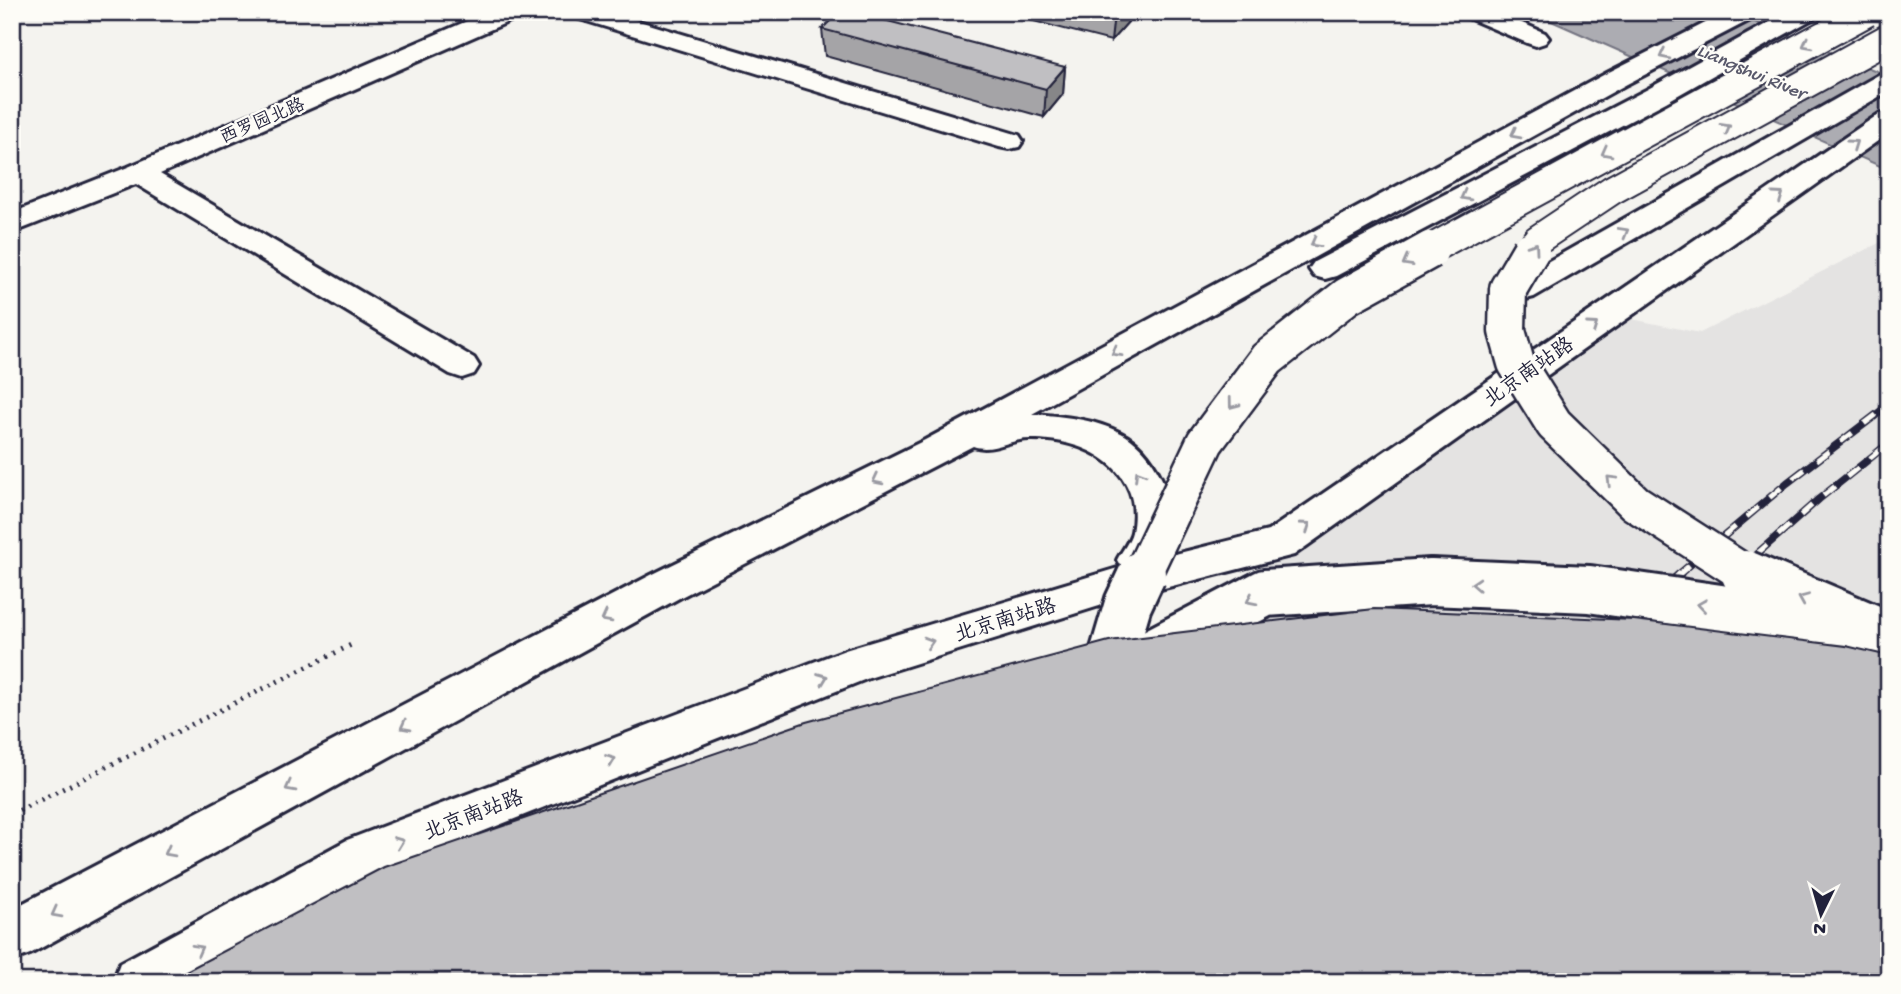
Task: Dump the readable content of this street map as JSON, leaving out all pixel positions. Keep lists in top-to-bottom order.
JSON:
{
  "streets": {
    "street": ["西罗园北路", "北京南站路"]
  },
  "water": ["Liangshui River"],
  "north": "bottom"
}
